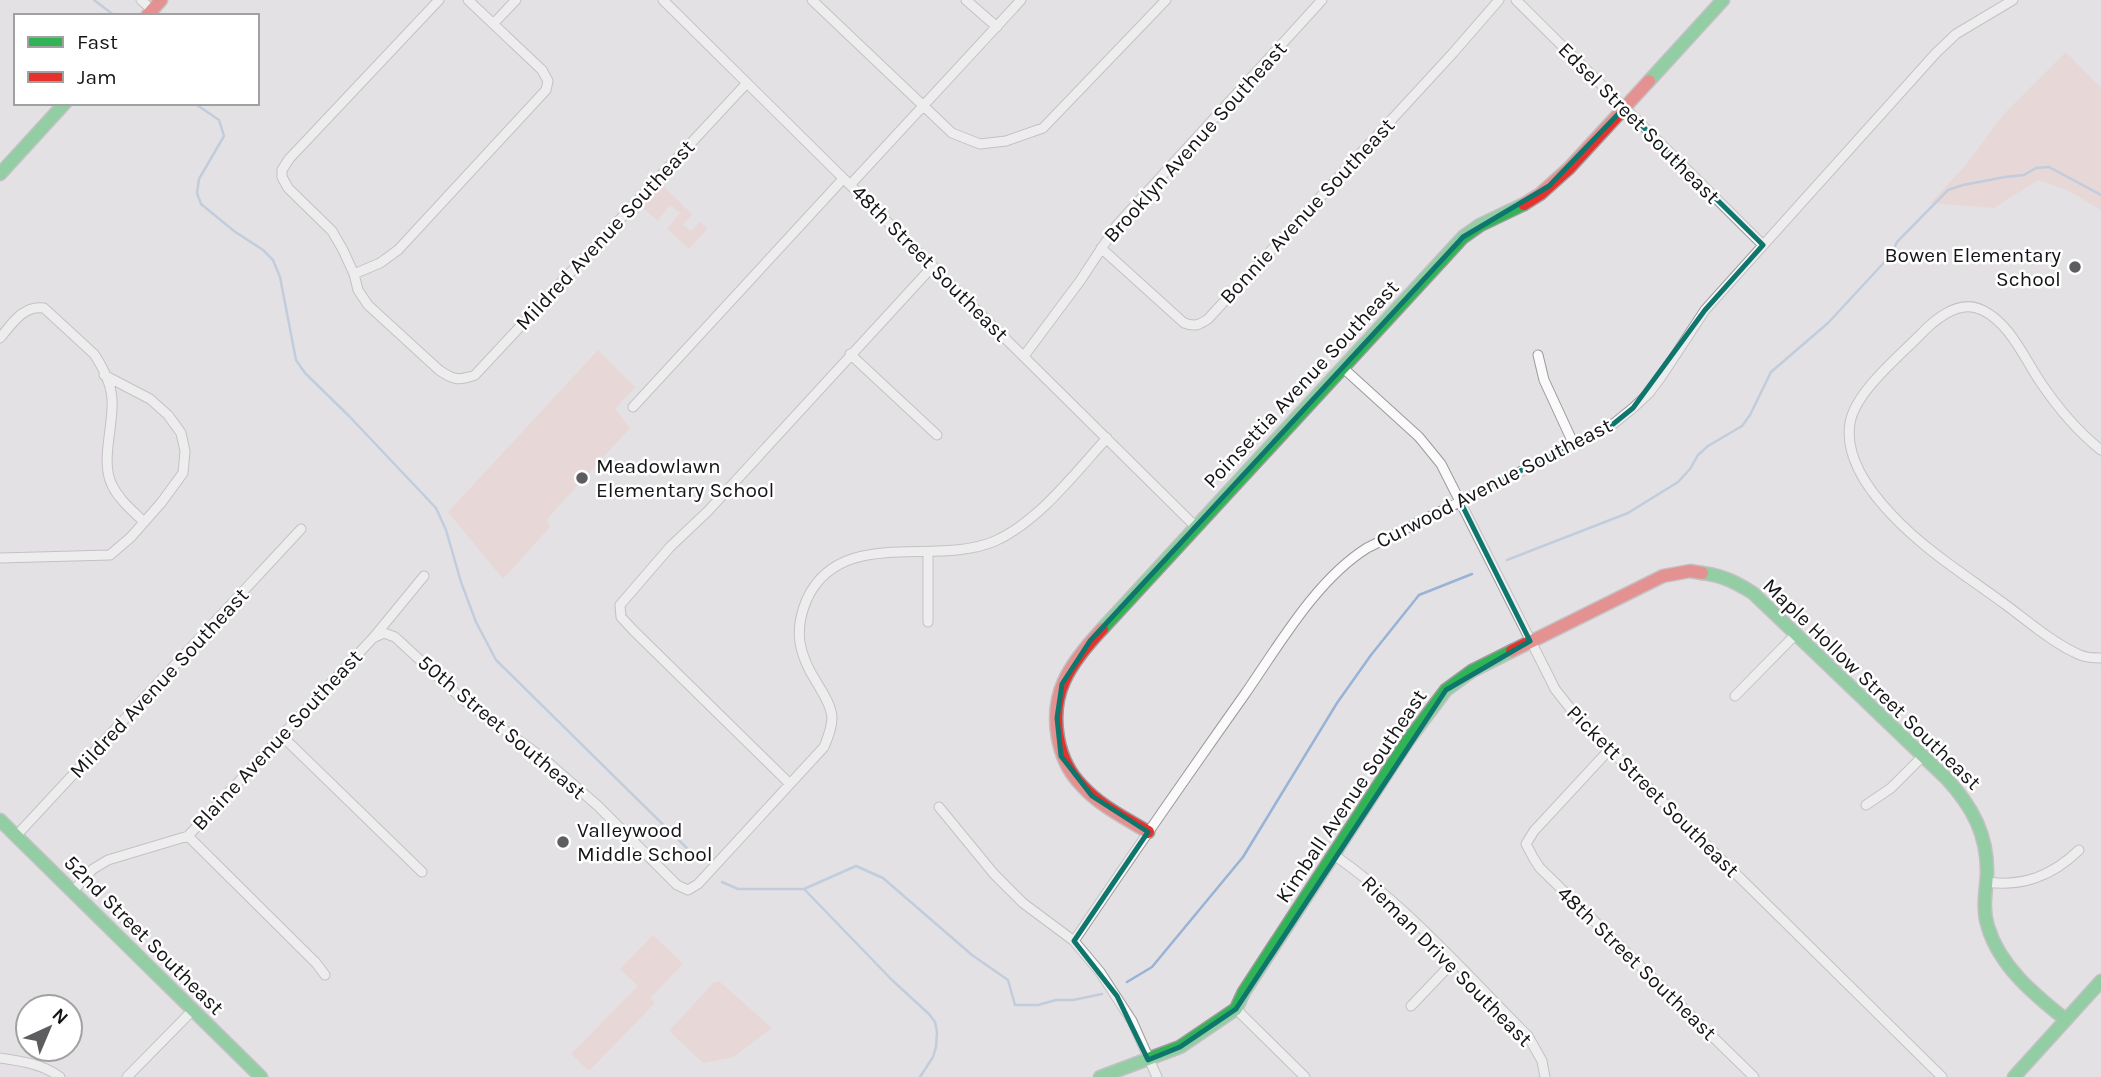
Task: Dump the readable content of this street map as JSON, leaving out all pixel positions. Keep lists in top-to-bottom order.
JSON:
{
  "streets": {
    "street": [
      "Edsel Street Southeast",
      "Brooklyn Avenue Southeast",
      "Bonnie Avenue Southeast",
      "Mildred Avenue Southeast",
      "48th Street Southeast",
      "Poinsettia Avenue Southeast",
      "Curwood Avenue Southeast",
      "Maple Hollow Street Southeast",
      "50th Street Southeast",
      "Blaine Avenue Southeast",
      "Pickett Street Southeast",
      "Kimball Avenue Southeast",
      "52nd Street Southeast",
      "Rieman Drive Southeast"
    ]
  },
  "crossings": [
    ["Edsel Street Southeast", "Poinsettia Avenue Southeast"],
    ["Edsel Street Southeast", "Curwood Avenue Southeast"],
    ["Brooklyn Avenue Southeast", "Bonnie Avenue Southeast"],
    ["Brooklyn Avenue Southeast", "48th Street Southeast"],
    ["Mildred Avenue Southeast", "48th Street Southeast"],
    ["Mildred Avenue Southeast", "52nd Street Southeast"],
    ["48th Street Southeast", "Poinsettia Avenue Southeast"],
    ["48th Street Southeast", "Pickett Street Southeast"],
    ["Poinsettia Avenue Southeast", "Curwood Avenue Southeast"],
    ["Poinsettia Avenue Southeast", "Pickett Street Southeast"],
    ["Curwood Avenue Southeast", "Pickett Street Southeast"],
    ["Maple Hollow Street Southeast", "Kimball Avenue Southeast"],
    ["50th Street Southeast", "Blaine Avenue Southeast"],
    ["Blaine Avenue Southeast", "52nd Street Southeast"],
    ["Pickett Street Southeast", "Kimball Avenue Southeast"],
    ["Kimball Avenue Southeast", "Rieman Drive Southeast"]
  ],
  "places": ["Bowen Elementary School", "Meadowlawn Elementary School", "Valleywood Middle School"],
  "legend": ["Fast", "Jam"],
  "north": "top right"
}
